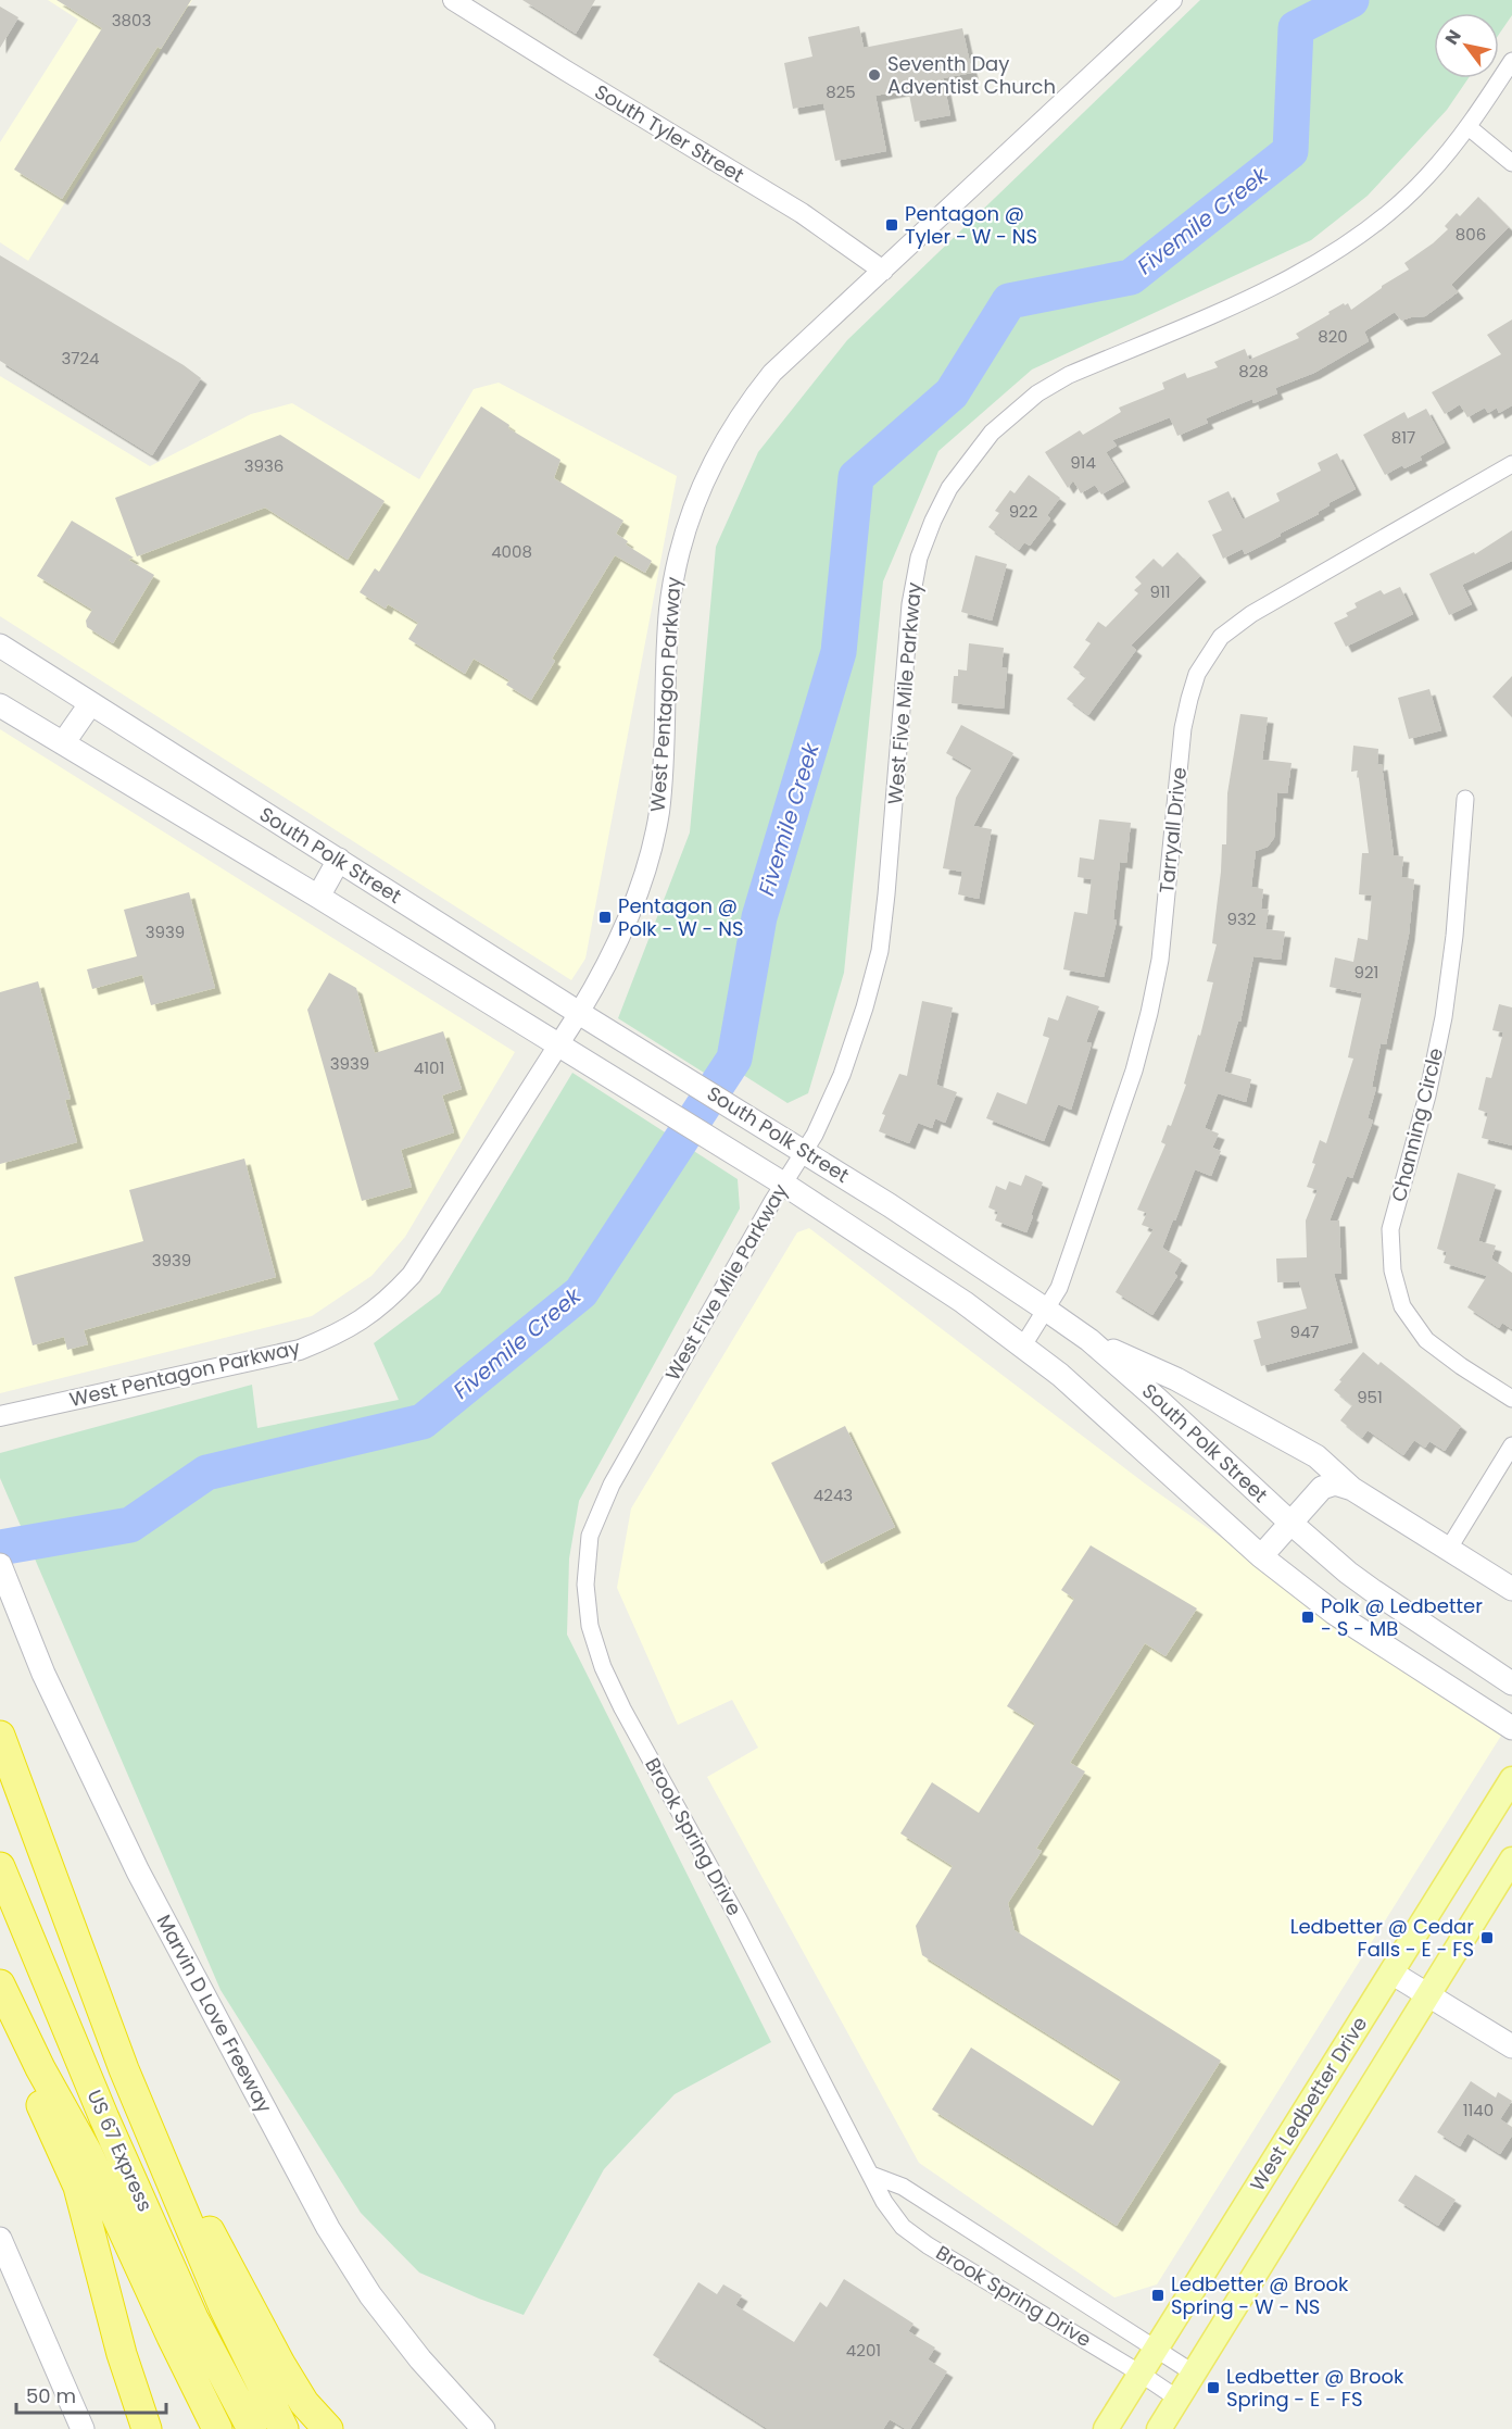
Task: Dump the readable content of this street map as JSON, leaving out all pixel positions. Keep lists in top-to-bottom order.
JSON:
{
  "streets": {
    "highway": ["US 67 Express"],
    "main road": ["South Polk Street", "Marvin D Love Freeway", "West Ledbetter Drive"],
    "street": [
      "South Tyler Street",
      "West Five Mile Parkway",
      "West Pentagon Parkway",
      "Tarryall Drive",
      "Channing Circle",
      "Brook Spring Drive"
    ]
  },
  "crossings": [
    ["South Tyler Street", "West Pentagon Parkway"],
    ["West Five Mile Parkway", "South Polk Street"],
    ["West Five Mile Parkway", "Brook Spring Drive"],
    ["West Pentagon Parkway", "South Polk Street"],
    ["Tarryall Drive", "South Polk Street"],
    ["Brook Spring Drive", "West Ledbetter Drive"]
  ],
  "water": ["Fivemile Creek"],
  "places": {
    "other": ["Seventh Day Adventist Church"],
    "transit": [
      "Pentagon @ Tyler - W - NS",
      "Pentagon @ Polk - W - NS",
      "Polk @ Ledbetter - S - MB",
      "Ledbetter @ Cedar Falls - E - FS",
      "Ledbetter @ Brook Spring - W - NS",
      "Ledbetter @ Brook Spring - E - FS"
    ]
  },
  "house_numbers": [
    "3803",
    "825",
    "806",
    "820",
    "3724",
    "828",
    "817",
    "914",
    "3936",
    "922",
    "4008",
    "911",
    "932",
    "3939",
    "921",
    "3939",
    "4101",
    "3939",
    "947",
    "951",
    "4243",
    "1140",
    "4201"
  ],
  "scale_bar": "50 m",
  "north": "top left"
}
